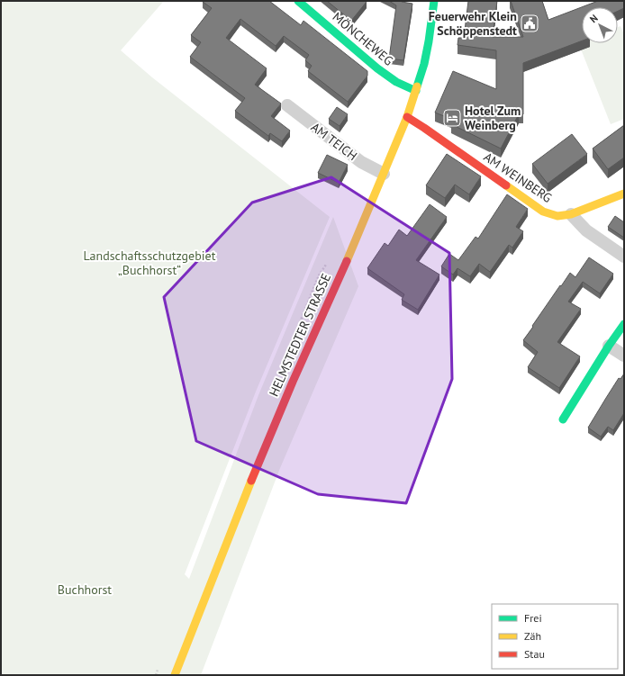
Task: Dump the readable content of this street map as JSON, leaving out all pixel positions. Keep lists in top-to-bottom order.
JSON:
{
  "streets": {
    "street": [
      "MÖNCHEWEG",
      "AM TEICH",
      "AM WEINBERG",
      "HELMSTEDTER STRASSE"
    ]
  },
  "crossings": [
    ["MÖNCHEWEG", "HELMSTEDTER STRASSE"],
    ["AM TEICH", "HELMSTEDTER STRASSE"],
    ["AM WEINBERG", "HELMSTEDTER STRASSE"]
  ],
  "parks": ["Landschaftsschutzgebiet „Buchhorst“", "Buchhorst"],
  "places": {
    "public building": ["Feuerwehr Klein Schöppenstedt"],
    "hotel": ["Hotel Zum Weinberg"]
  },
  "legend": ["Frei", "Zäh", "Stau"],
  "north": "top left"
}
